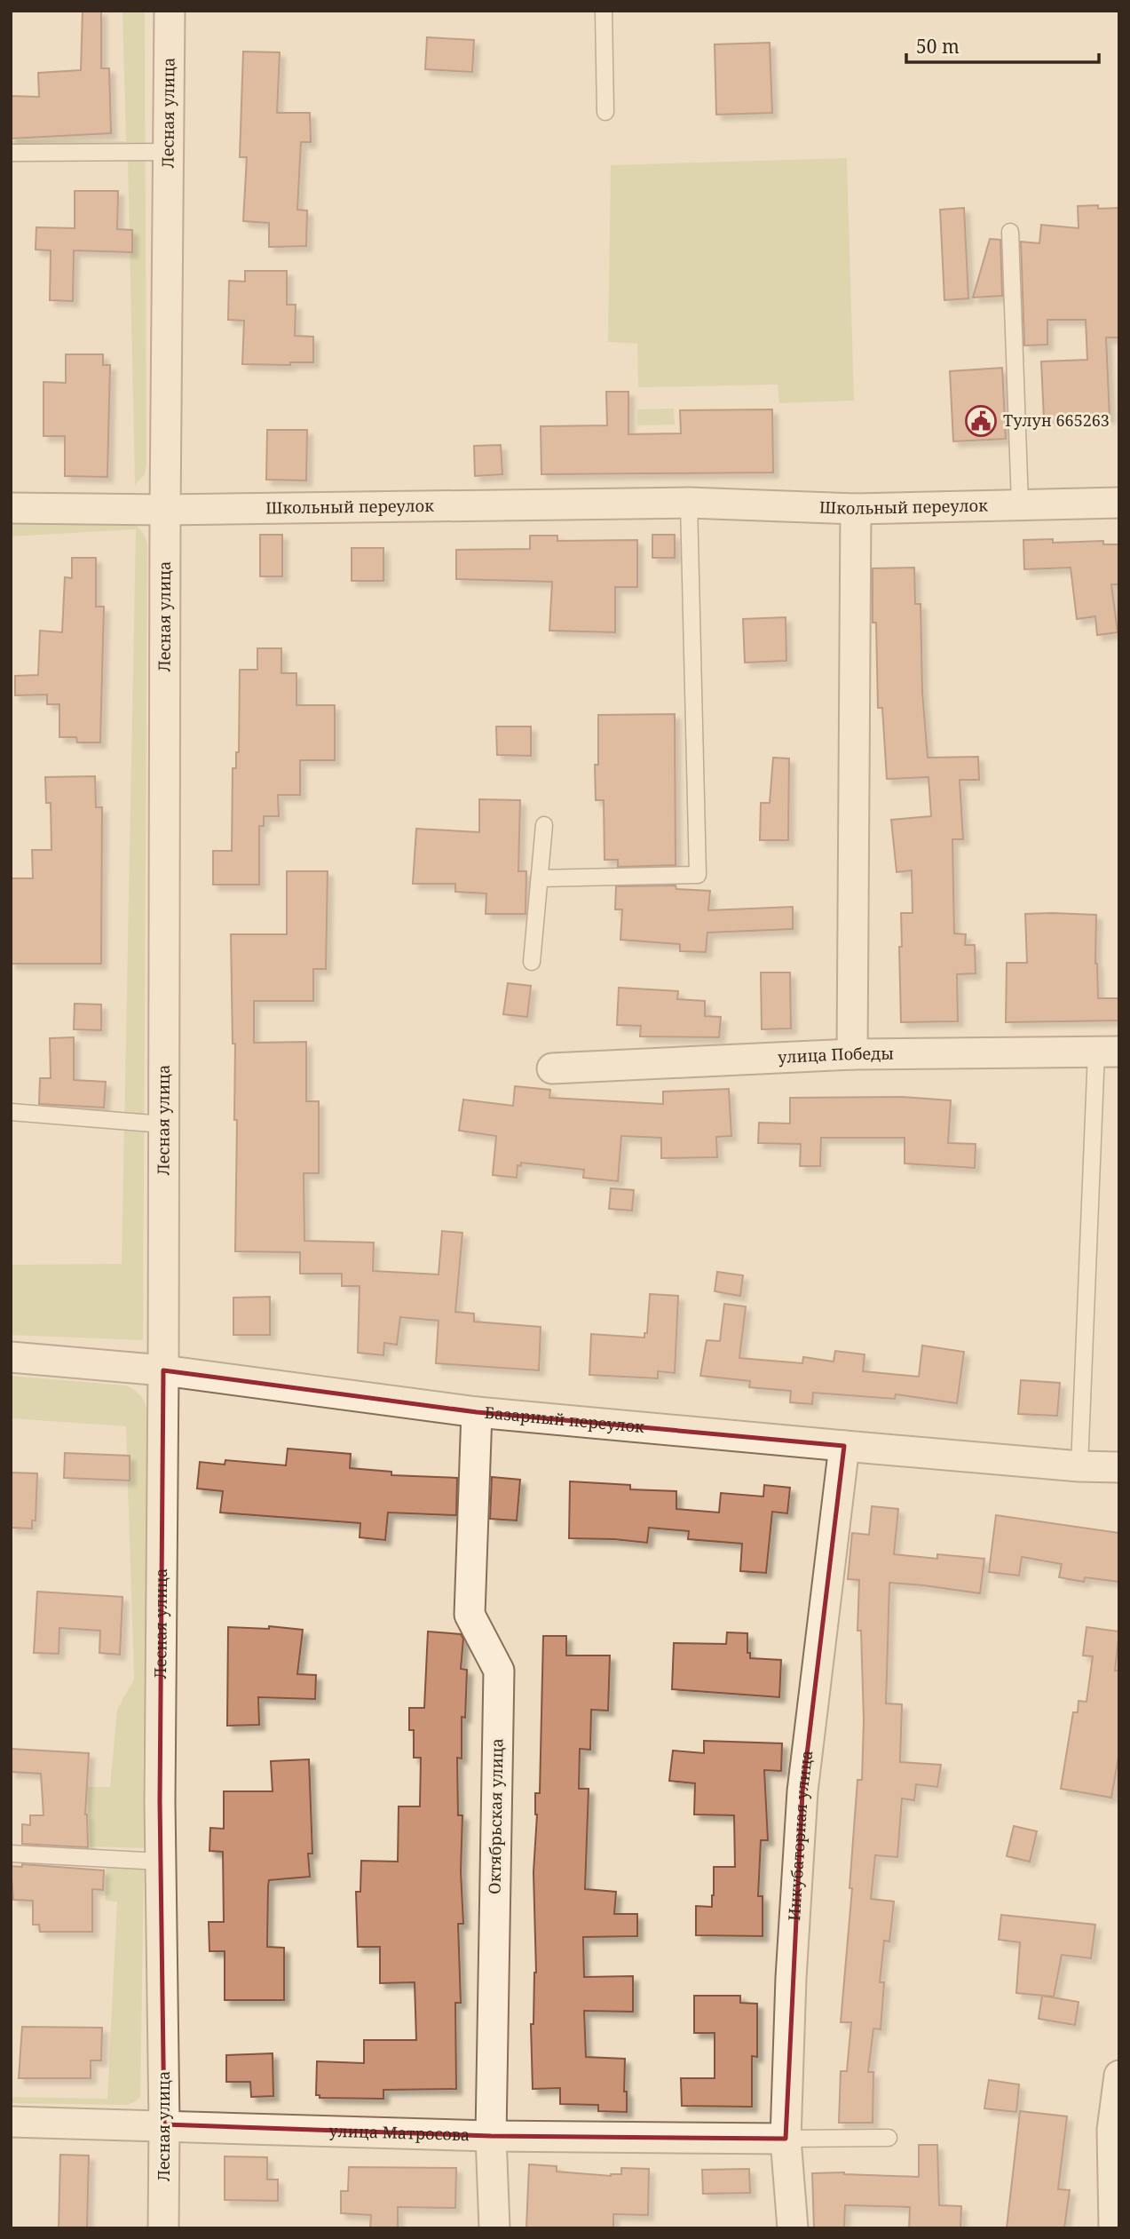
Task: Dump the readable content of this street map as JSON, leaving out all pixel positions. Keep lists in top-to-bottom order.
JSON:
{
  "streets": {
    "street": [
      "Лесная улица",
      "Школьный переулок",
      "улица Победы",
      "Базарный переулок",
      "Октябрьская улица",
      "Инкубаторная улица",
      "улица Матросова"
    ]
  },
  "crossings": [
    ["Лесная улица", "Школьный переулок"],
    ["Лесная улица", "Базарный переулок"],
    ["Лесная улица", "улица Матросова"],
    ["Базарный переулок", "Октябрьская улица"],
    ["Базарный переулок", "Инкубаторная улица"],
    ["Октябрьская улица", "улица Матросова"],
    ["Инкубаторная улица", "улица Матросова"]
  ],
  "places": {
    "public building": ["Тулун 665263"]
  },
  "scale_bar": "50 m"
}
